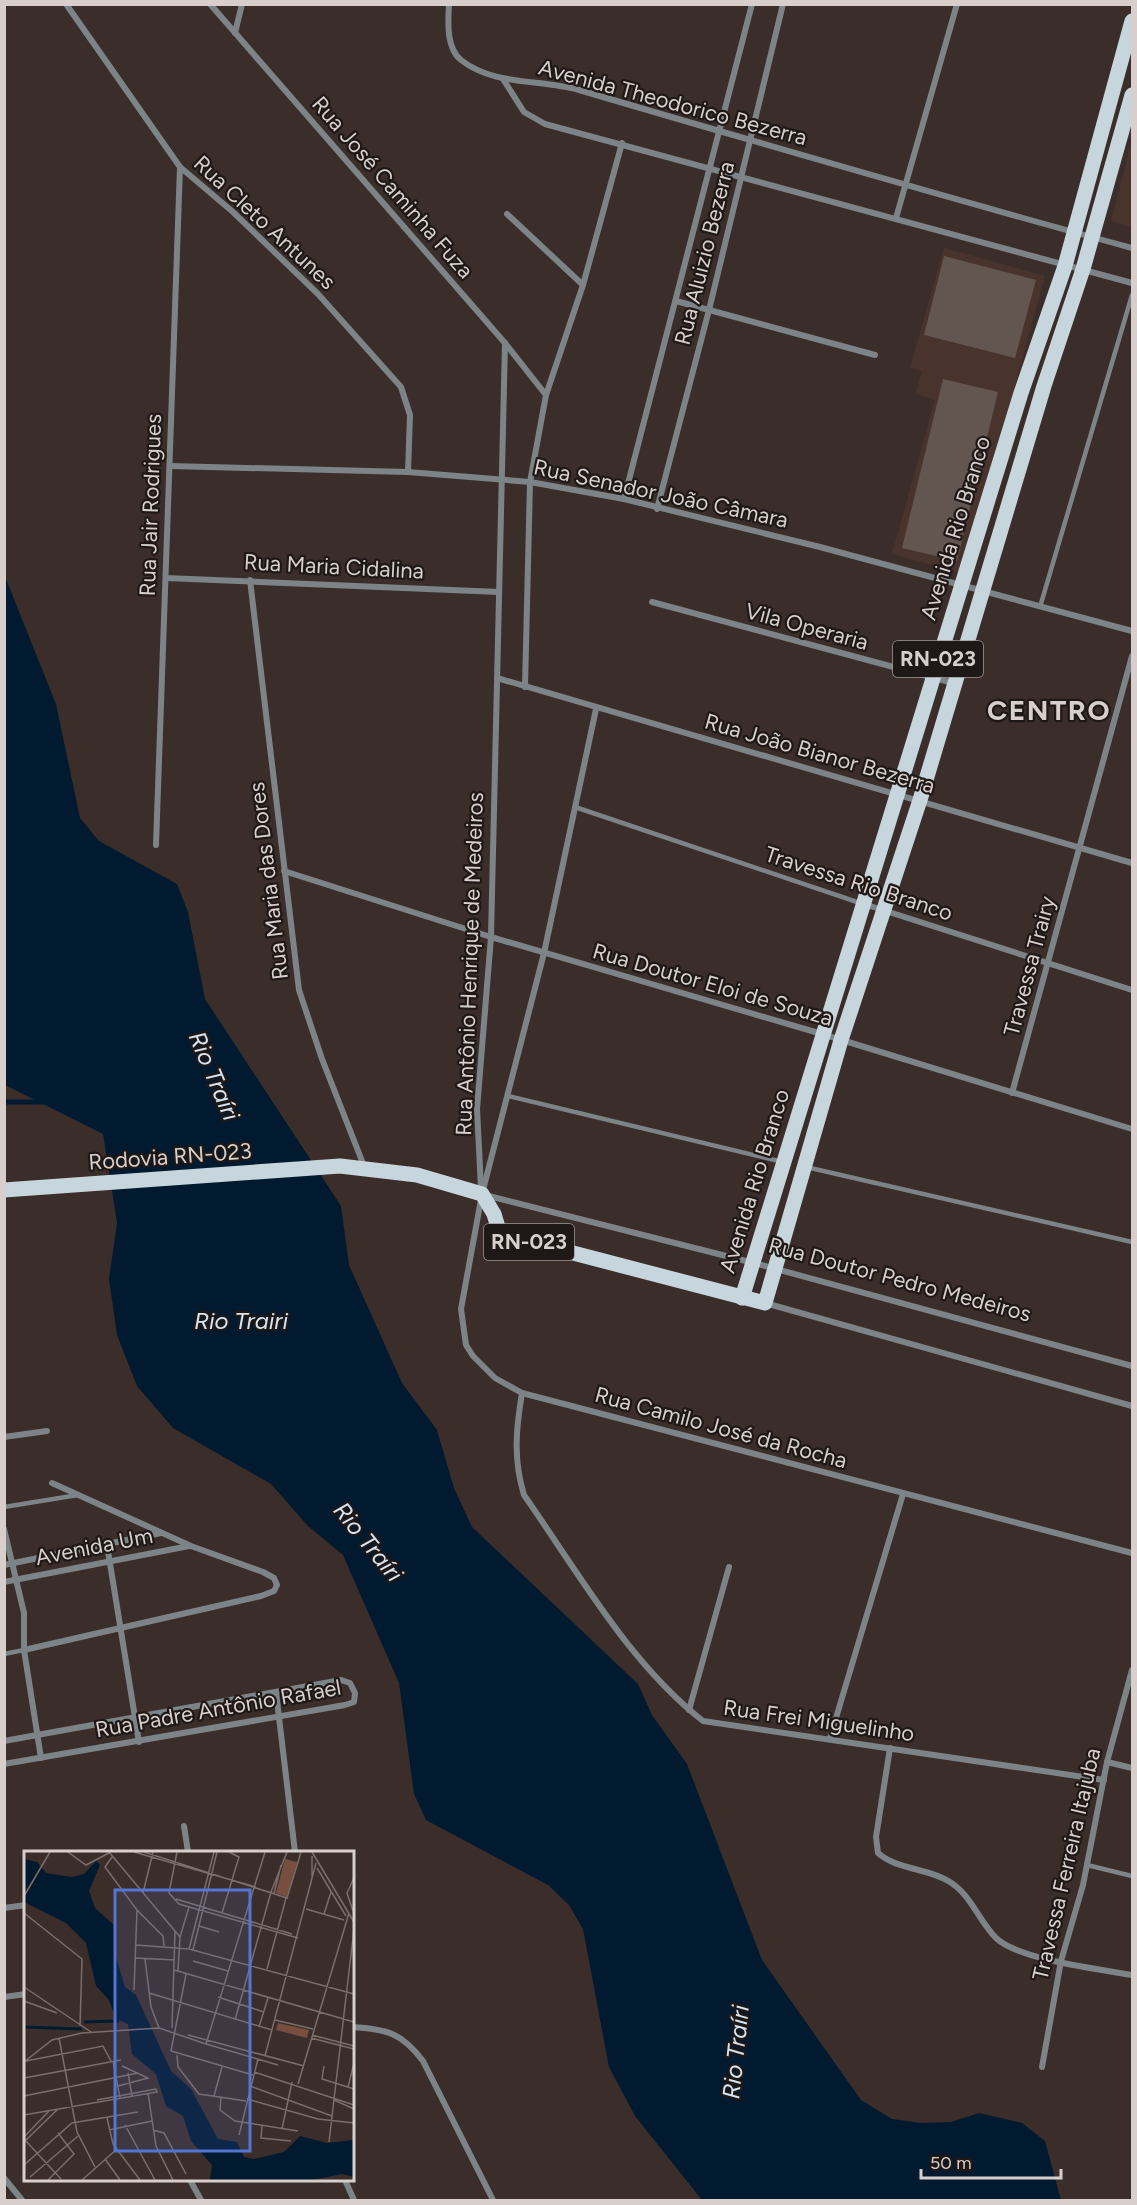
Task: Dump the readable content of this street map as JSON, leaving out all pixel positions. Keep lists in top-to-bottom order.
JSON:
{
  "streets": {
    "main road": [
      "Avenida Rio Branco",
      "RN-023",
      "Rodovia RN-023",
      "Rua Doutor Pedro Medeiros"
    ],
    "street": [
      "Avenida Theodorico Bezerra",
      "Rua José Caminha Fuza",
      "Rua Cleto Antunes",
      "Rua Aluizio Bezerra",
      "Rua Senador João Câmara",
      "Rua Jair Rodrigues",
      "Rua Maria Cidalina",
      "Vila Operaria",
      "Rua João Bianor Bezerra",
      "Rua Maria das Dores",
      "Travessa Rio Branco",
      "Rua Antônio Henrique de Medeiros",
      "Travessa Trairy",
      "Rua Doutor Eloi de Souza",
      "Rua Camilo José da Rocha",
      "Avenida Um",
      "Rua Padre Antônio Rafael",
      "Rua Frei Miguelinho",
      "Travessa Ferreira Itajuba"
    ]
  },
  "crossings": [
    ["Avenida Theodorico Bezerra", "Rua Aluizio Bezerra"],
    ["Avenida Theodorico Bezerra", "Avenida Rio Branco"],
    ["Rua José Caminha Fuza", "Rua Antônio Henrique de Medeiros"],
    ["Rua Cleto Antunes", "Rua Senador João Câmara"],
    ["Rua Cleto Antunes", "Rua Jair Rodrigues"],
    ["Rua Aluizio Bezerra", "Rua Senador João Câmara"],
    ["Rua Senador João Câmara", "Rua Jair Rodrigues"],
    ["Rua Senador João Câmara", "Avenida Rio Branco"],
    ["Rua Senador João Câmara", "Rua Antônio Henrique de Medeiros"],
    ["Rua Jair Rodrigues", "Rua Maria Cidalina"],
    ["Avenida Rio Branco", "Vila Operaria"],
    ["Avenida Rio Branco", "RN-023"],
    ["Avenida Rio Branco", "Rua João Bianor Bezerra"],
    ["Avenida Rio Branco", "Travessa Rio Branco"],
    ["Avenida Rio Branco", "Rua Doutor Eloi de Souza"],
    ["Avenida Rio Branco", "Rua Doutor Pedro Medeiros"],
    ["Rua Maria Cidalina", "Rua Maria das Dores"],
    ["Rua Maria Cidalina", "Rua Antônio Henrique de Medeiros"],
    ["RN-023", "Rua Antônio Henrique de Medeiros"],
    ["RN-023", "Rua Doutor Pedro Medeiros"],
    ["RN-023", "Rua Camilo José da Rocha"],
    ["Rua João Bianor Bezerra", "Rua Antônio Henrique de Medeiros"],
    ["Rua João Bianor Bezerra", "Travessa Trairy"],
    ["Rua Maria das Dores", "Rua Doutor Eloi de Souza"],
    ["Rua Maria das Dores", "Rua Doutor Pedro Medeiros"],
    ["Travessa Rio Branco", "Rua Antônio Henrique de Medeiros"],
    ["Travessa Rio Branco", "Travessa Trairy"],
    ["Rua Antônio Henrique de Medeiros", "Rua Doutor Eloi de Souza"],
    ["Rua Antônio Henrique de Medeiros", "Rua Doutor Pedro Medeiros"],
    ["Rua Antônio Henrique de Medeiros", "Rua Camilo José da Rocha"],
    ["Travessa Trairy", "Rua Doutor Eloi de Souza"],
    ["Rodovia RN-023", "Rua Doutor Pedro Medeiros"],
    ["Rua Doutor Pedro Medeiros", "Rua Camilo José da Rocha"],
    ["Rua Camilo José da Rocha", "Rua Frei Miguelinho"],
    ["Rua Frei Miguelinho", "Travessa Ferreira Itajuba"]
  ],
  "districts": ["CENTRO"],
  "water": ["Rio Traíri", "Rio Trairi"],
  "scale_bar": "50 m"
}
